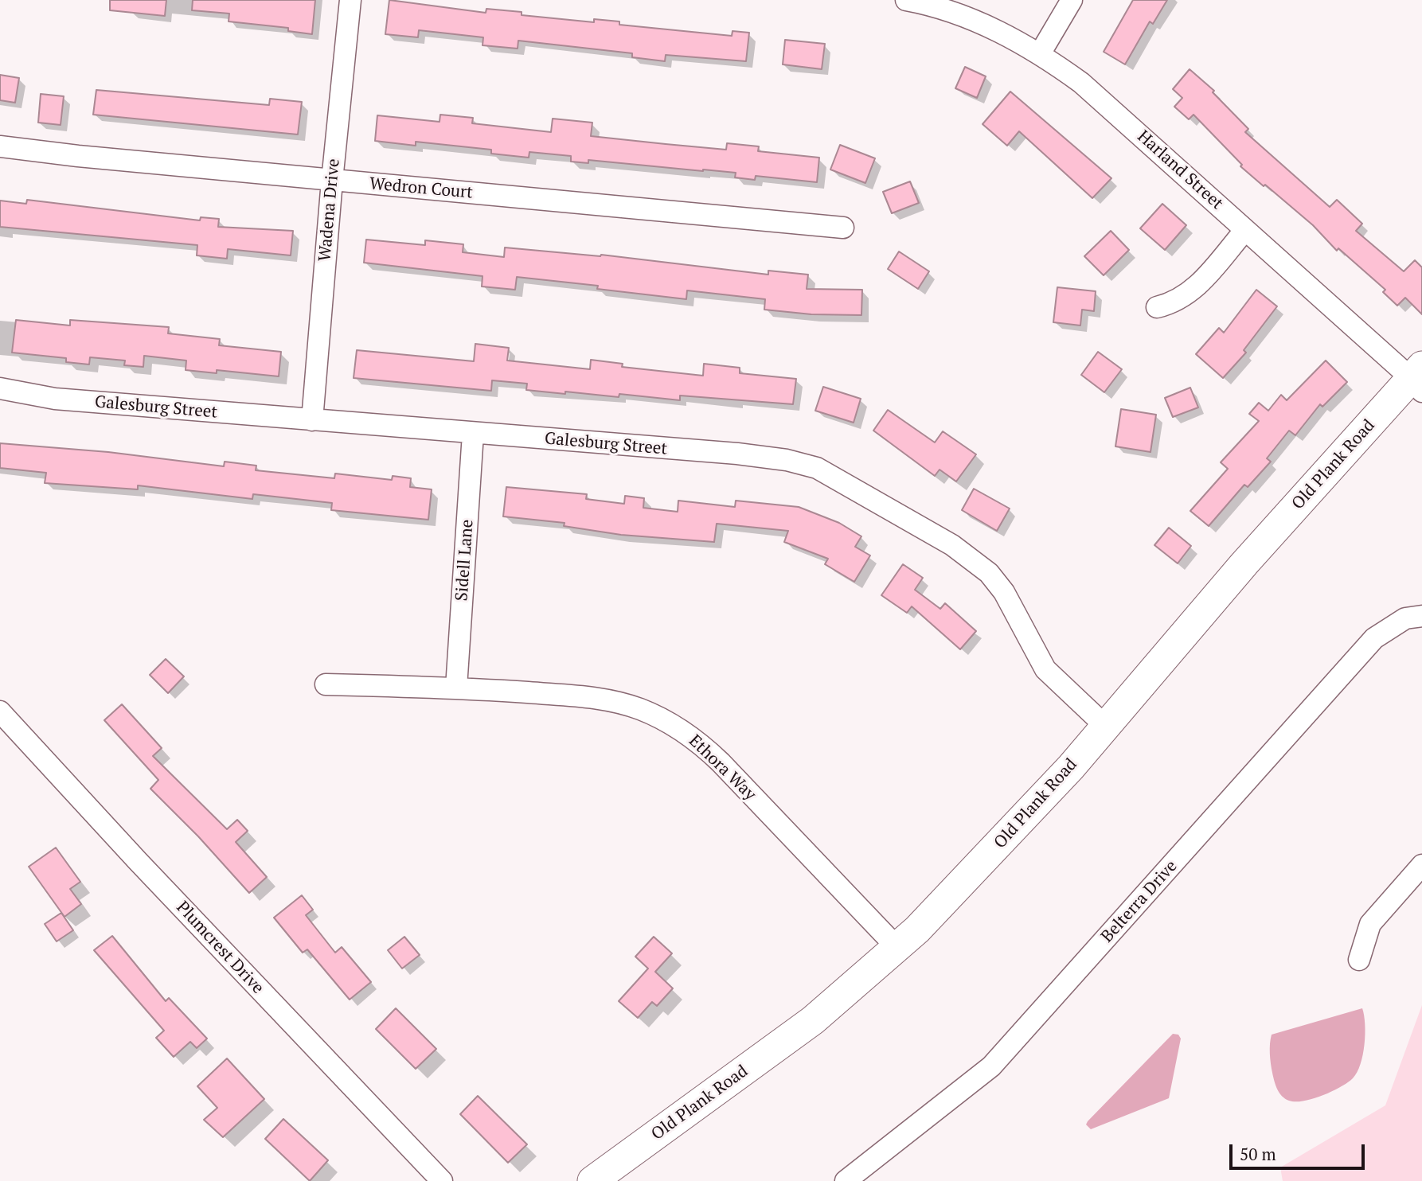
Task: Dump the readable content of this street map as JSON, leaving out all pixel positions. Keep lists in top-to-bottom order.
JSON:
{
  "streets": {
    "street": [
      "Harland Street",
      "Wedron Court",
      "Wadena Drive",
      "Galesburg Street",
      "Old Plank Road",
      "Sidell Lane",
      "Ethora Way",
      "Belterra Drive",
      "Plumcrest Drive"
    ]
  },
  "crossings": [
    ["Harland Street", "Old Plank Road"],
    ["Wedron Court", "Wadena Drive"],
    ["Wadena Drive", "Galesburg Street"],
    ["Galesburg Street", "Old Plank Road"],
    ["Galesburg Street", "Sidell Lane"],
    ["Old Plank Road", "Ethora Way"],
    ["Sidell Lane", "Ethora Way"]
  ],
  "scale_bar": "50 m"
}
